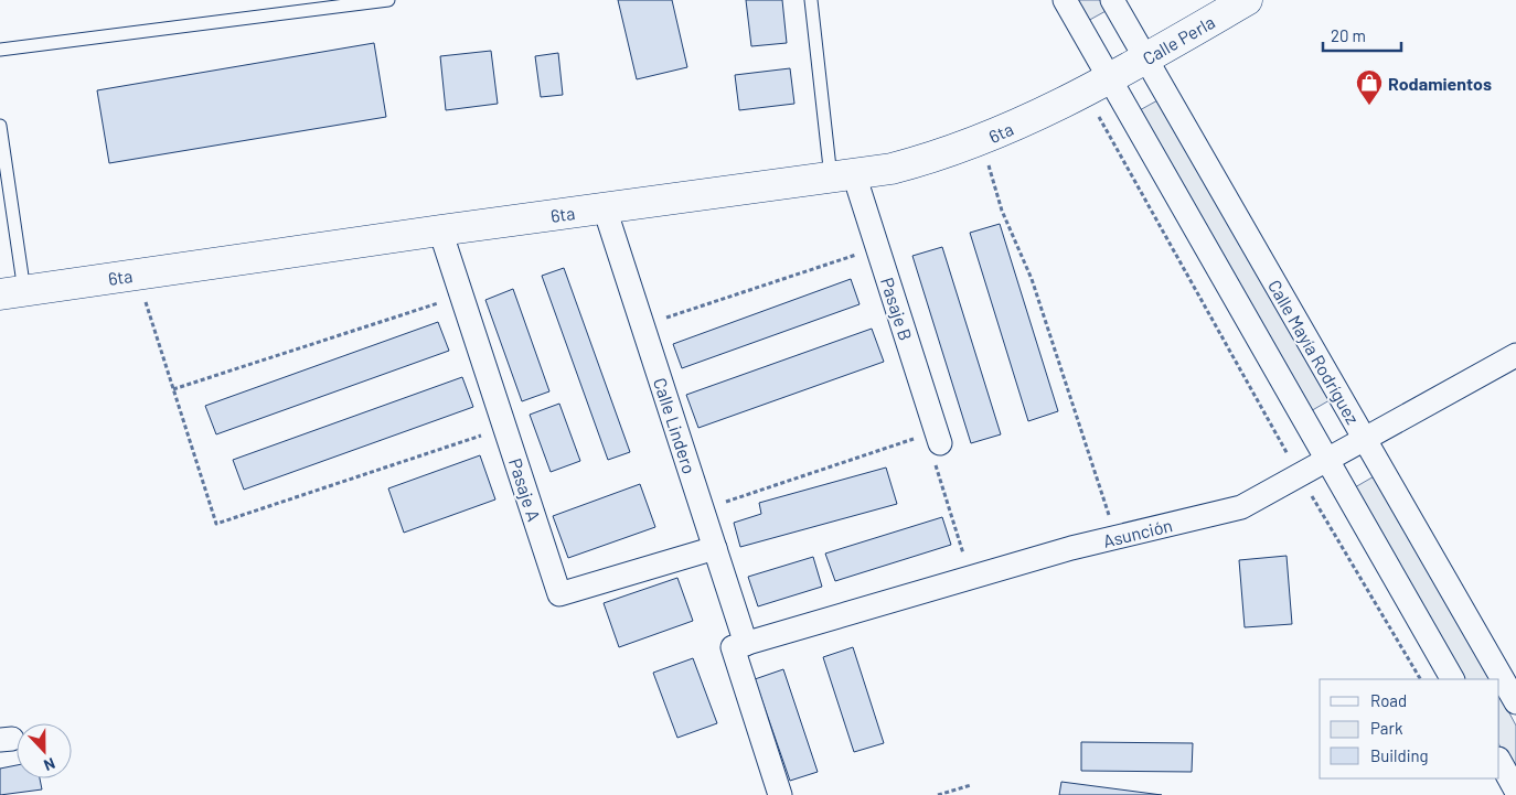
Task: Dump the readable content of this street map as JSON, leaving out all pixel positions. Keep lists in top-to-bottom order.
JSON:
{
  "streets": {
    "main road": ["Calle Perla", "6ta"],
    "street": [
      "Pasaje B",
      "Calle Mayía Rodríguez",
      "Calle Lindero",
      "Pasaje A",
      "Asunción"
    ]
  },
  "crossings": [
    ["Calle Perla", "6ta"],
    ["Calle Perla", "Calle Mayía Rodríguez"],
    ["6ta", "Pasaje B"],
    ["6ta", "Calle Lindero"],
    ["6ta", "Pasaje A"],
    ["Calle Mayía Rodríguez", "Asunción"],
    ["Calle Lindero", "Pasaje A"],
    ["Calle Lindero", "Asunción"]
  ],
  "places": {
    "shop": ["Rodamientos"]
  },
  "legend": ["Road", "Park", "Building"],
  "scale_bar": "20 m",
  "north": "bottom"
}
